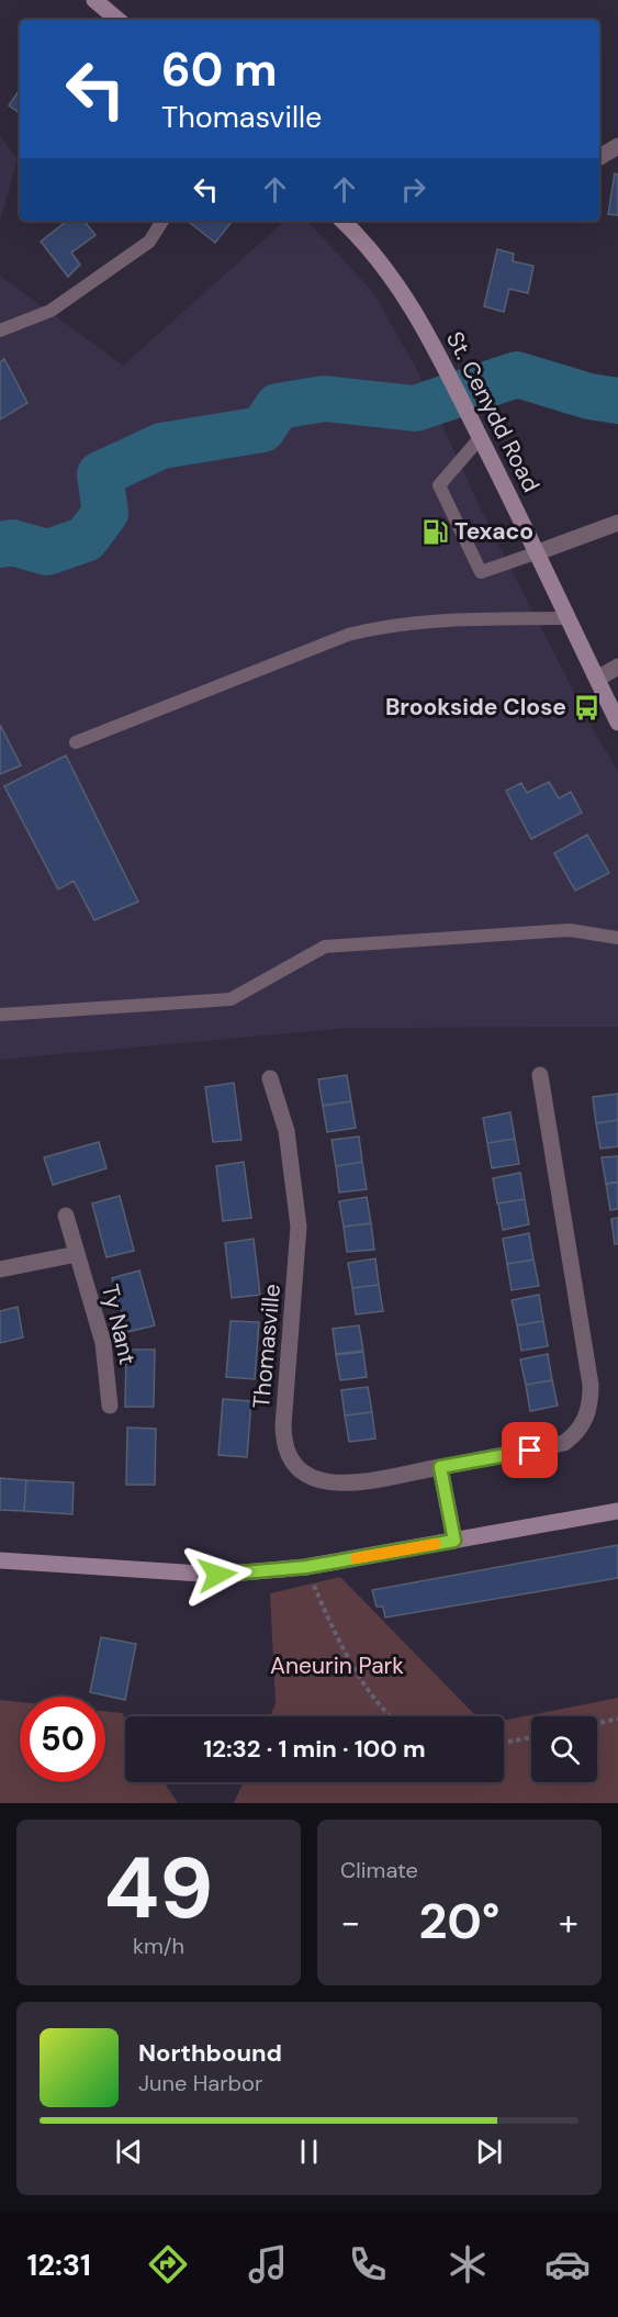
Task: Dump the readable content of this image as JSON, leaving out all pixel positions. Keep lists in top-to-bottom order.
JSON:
{
  "streets": {
    "main road": ["St. Cenydd Road"],
    "street": ["Ty Nant", "Thomasville"]
  },
  "parks": ["Aneurin Park"],
  "places": {
    "fuel station": ["Texaco"],
    "bus stop": ["Brookside Close"]
  },
  "page": {
    "turn": ["60 m", "Thomasville"],
    "limit": "50",
    "trip": "12:32 · 1 min · 100 m",
    "tile": [
      ["49", "km/h"],
      "Climate"
    ],
    "heat": ["−", "20°", "+"],
    "song": ["Northbound", "June Harbor"],
    "tabs": "12:31"
  }
}
